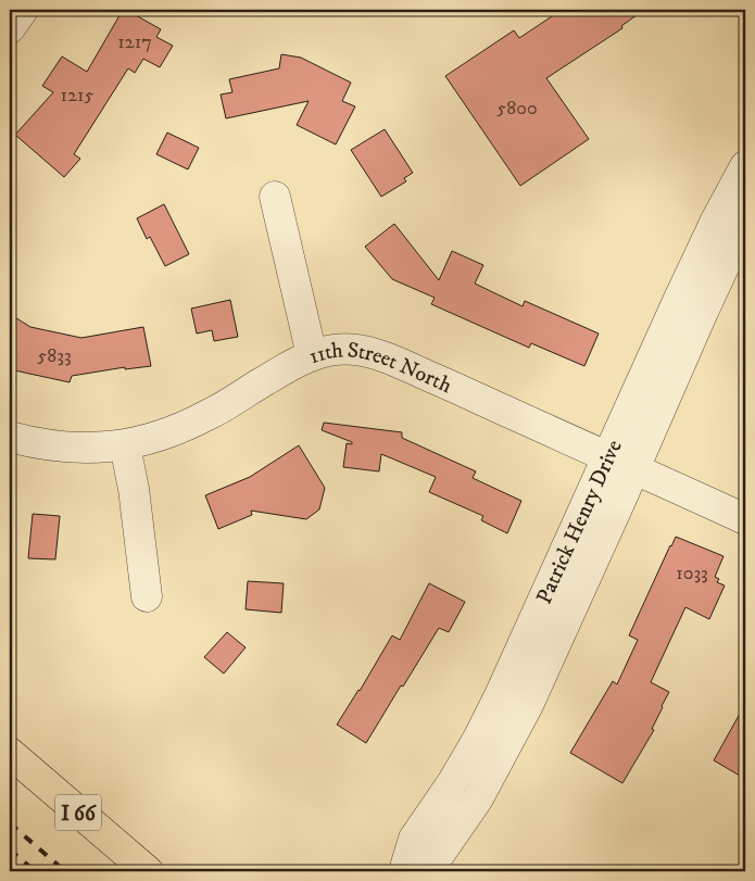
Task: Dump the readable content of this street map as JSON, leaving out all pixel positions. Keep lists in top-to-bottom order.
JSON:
{
  "streets": {
    "highway": ["I 66"],
    "street": ["11th Street North", "Patrick Henry Drive"]
  },
  "crossings": [
    ["11th Street North", "Patrick Henry Drive"]
  ],
  "house_numbers": [
    "1217",
    "1215",
    "5800",
    "5833",
    "1033"
  ]
}
